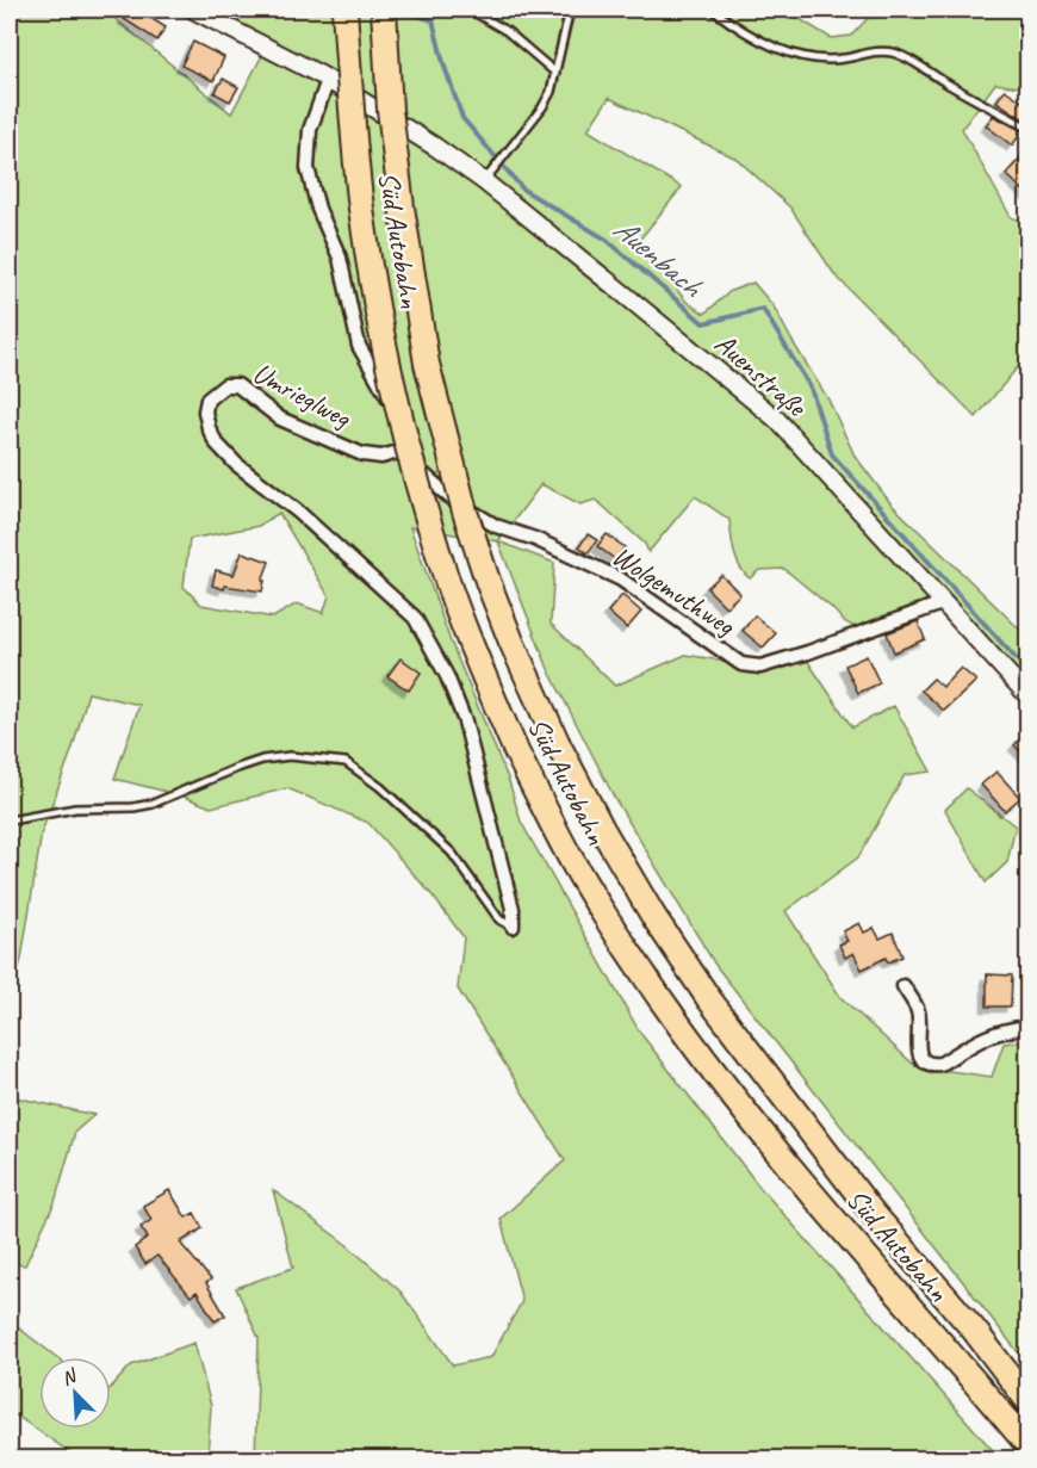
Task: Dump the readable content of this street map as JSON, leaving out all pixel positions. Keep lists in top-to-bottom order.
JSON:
{
  "streets": {
    "highway": ["Süd Autobahn"],
    "street": ["Auenstraße", "Umrieglweg", "Wolgemuthweg"]
  },
  "crossings": [
    ["Auenstraße", "Wolgemuthweg"],
    ["Umrieglweg", "Wolgemuthweg"]
  ],
  "water": ["Auenbach"],
  "north": "top left"
}
